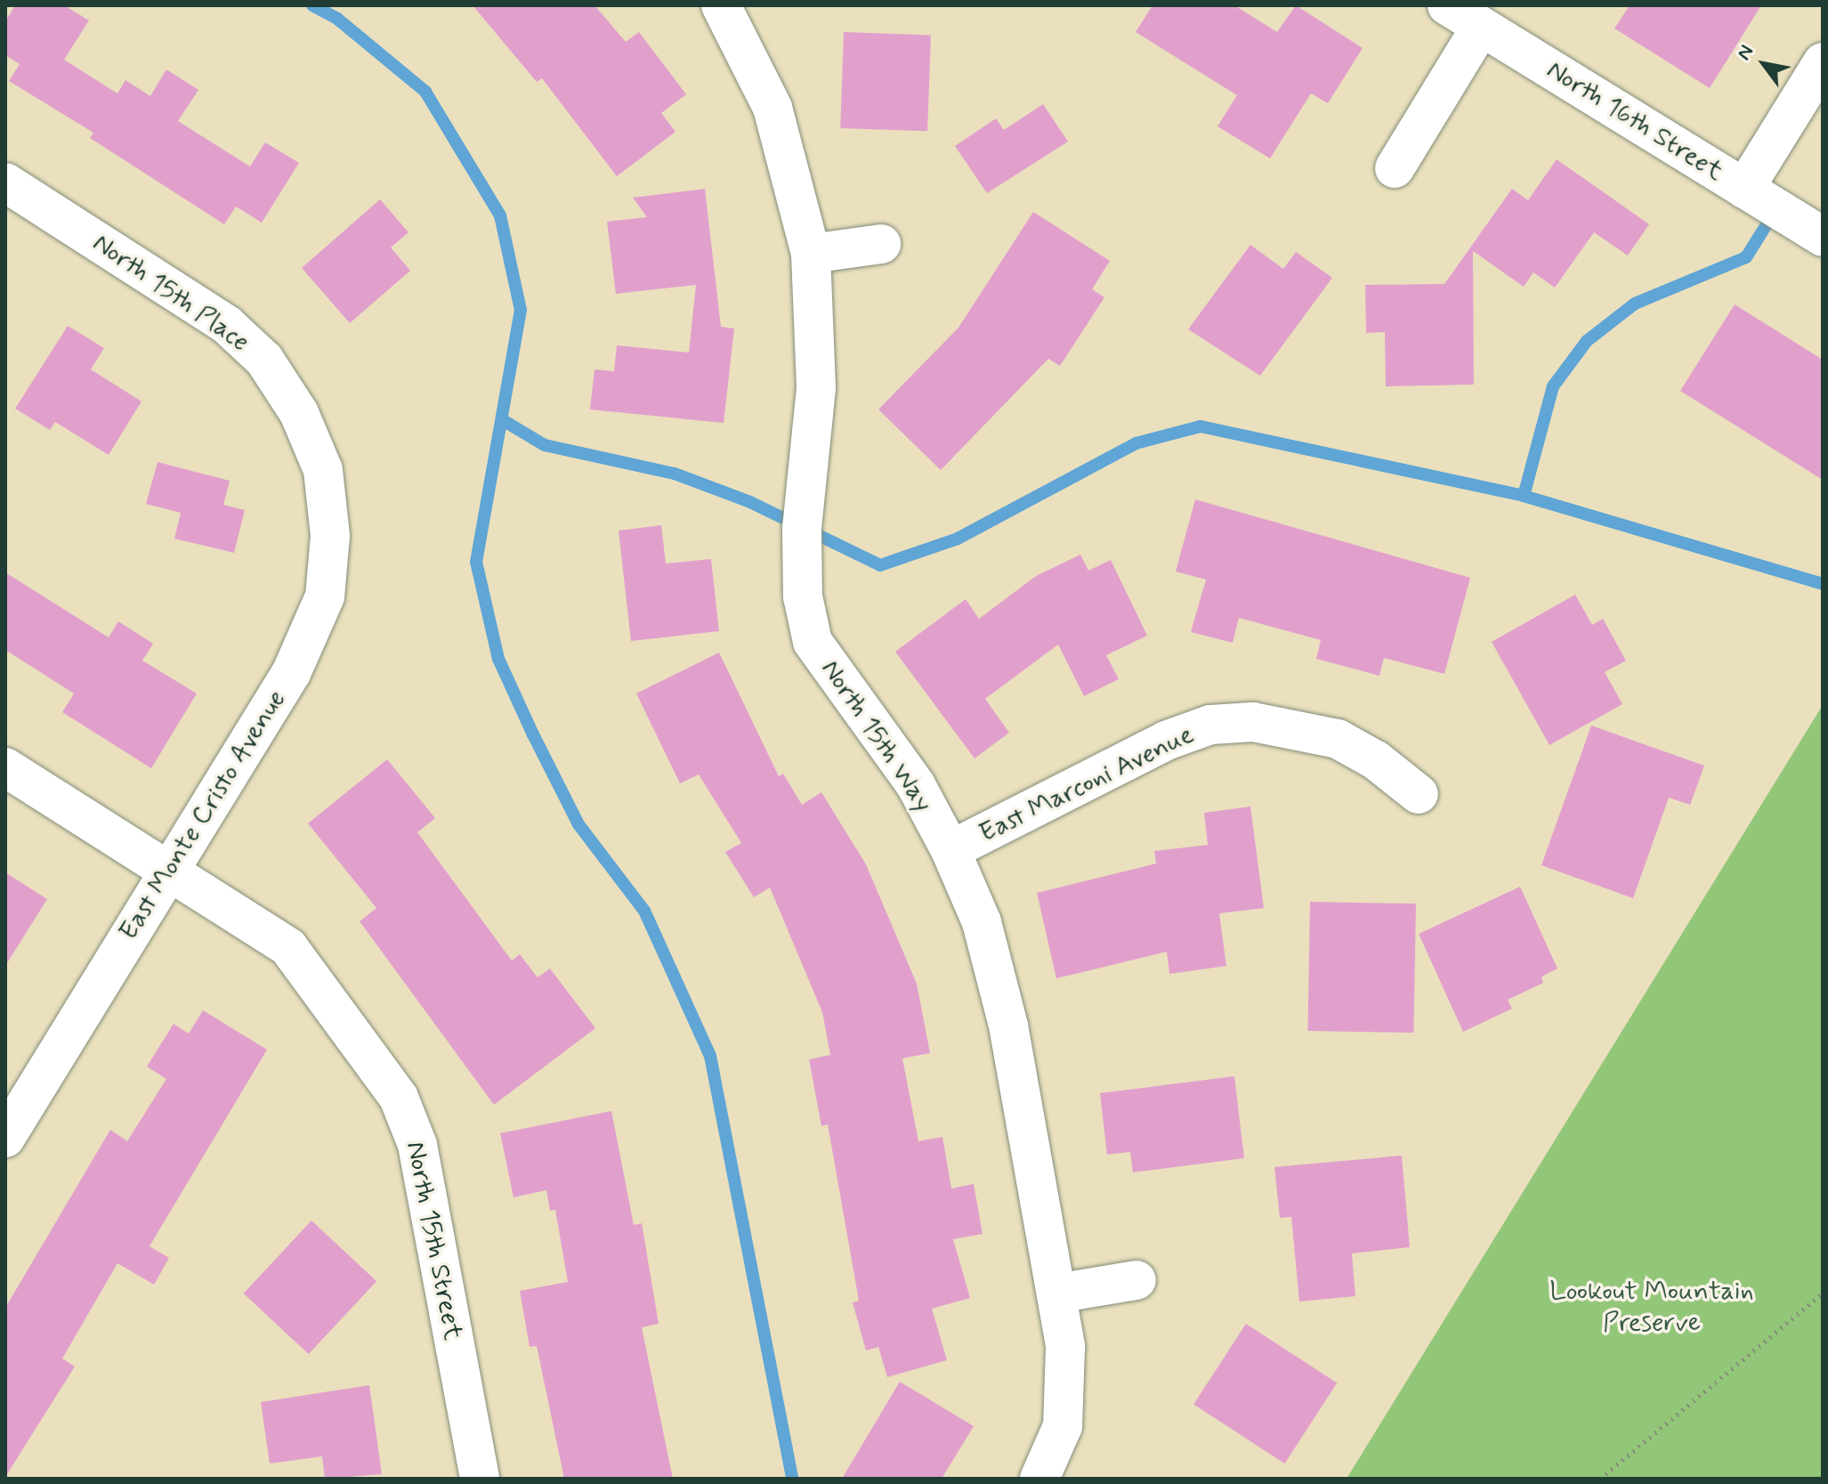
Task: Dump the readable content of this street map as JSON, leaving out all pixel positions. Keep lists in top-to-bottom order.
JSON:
{
  "streets": {
    "street": [
      "North 16th Street",
      "North 15th Place",
      "North 15th Way",
      "East Marconi Avenue",
      "East Monte Cristo Avenue",
      "North 15th Street"
    ]
  },
  "crossings": [
    ["North 15th Place", "East Monte Cristo Avenue"],
    ["North 15th Way", "East Marconi Avenue"],
    ["East Monte Cristo Avenue", "North 15th Street"]
  ],
  "parks": ["Lookout Mountain Preserve"],
  "north": "top left"
}
